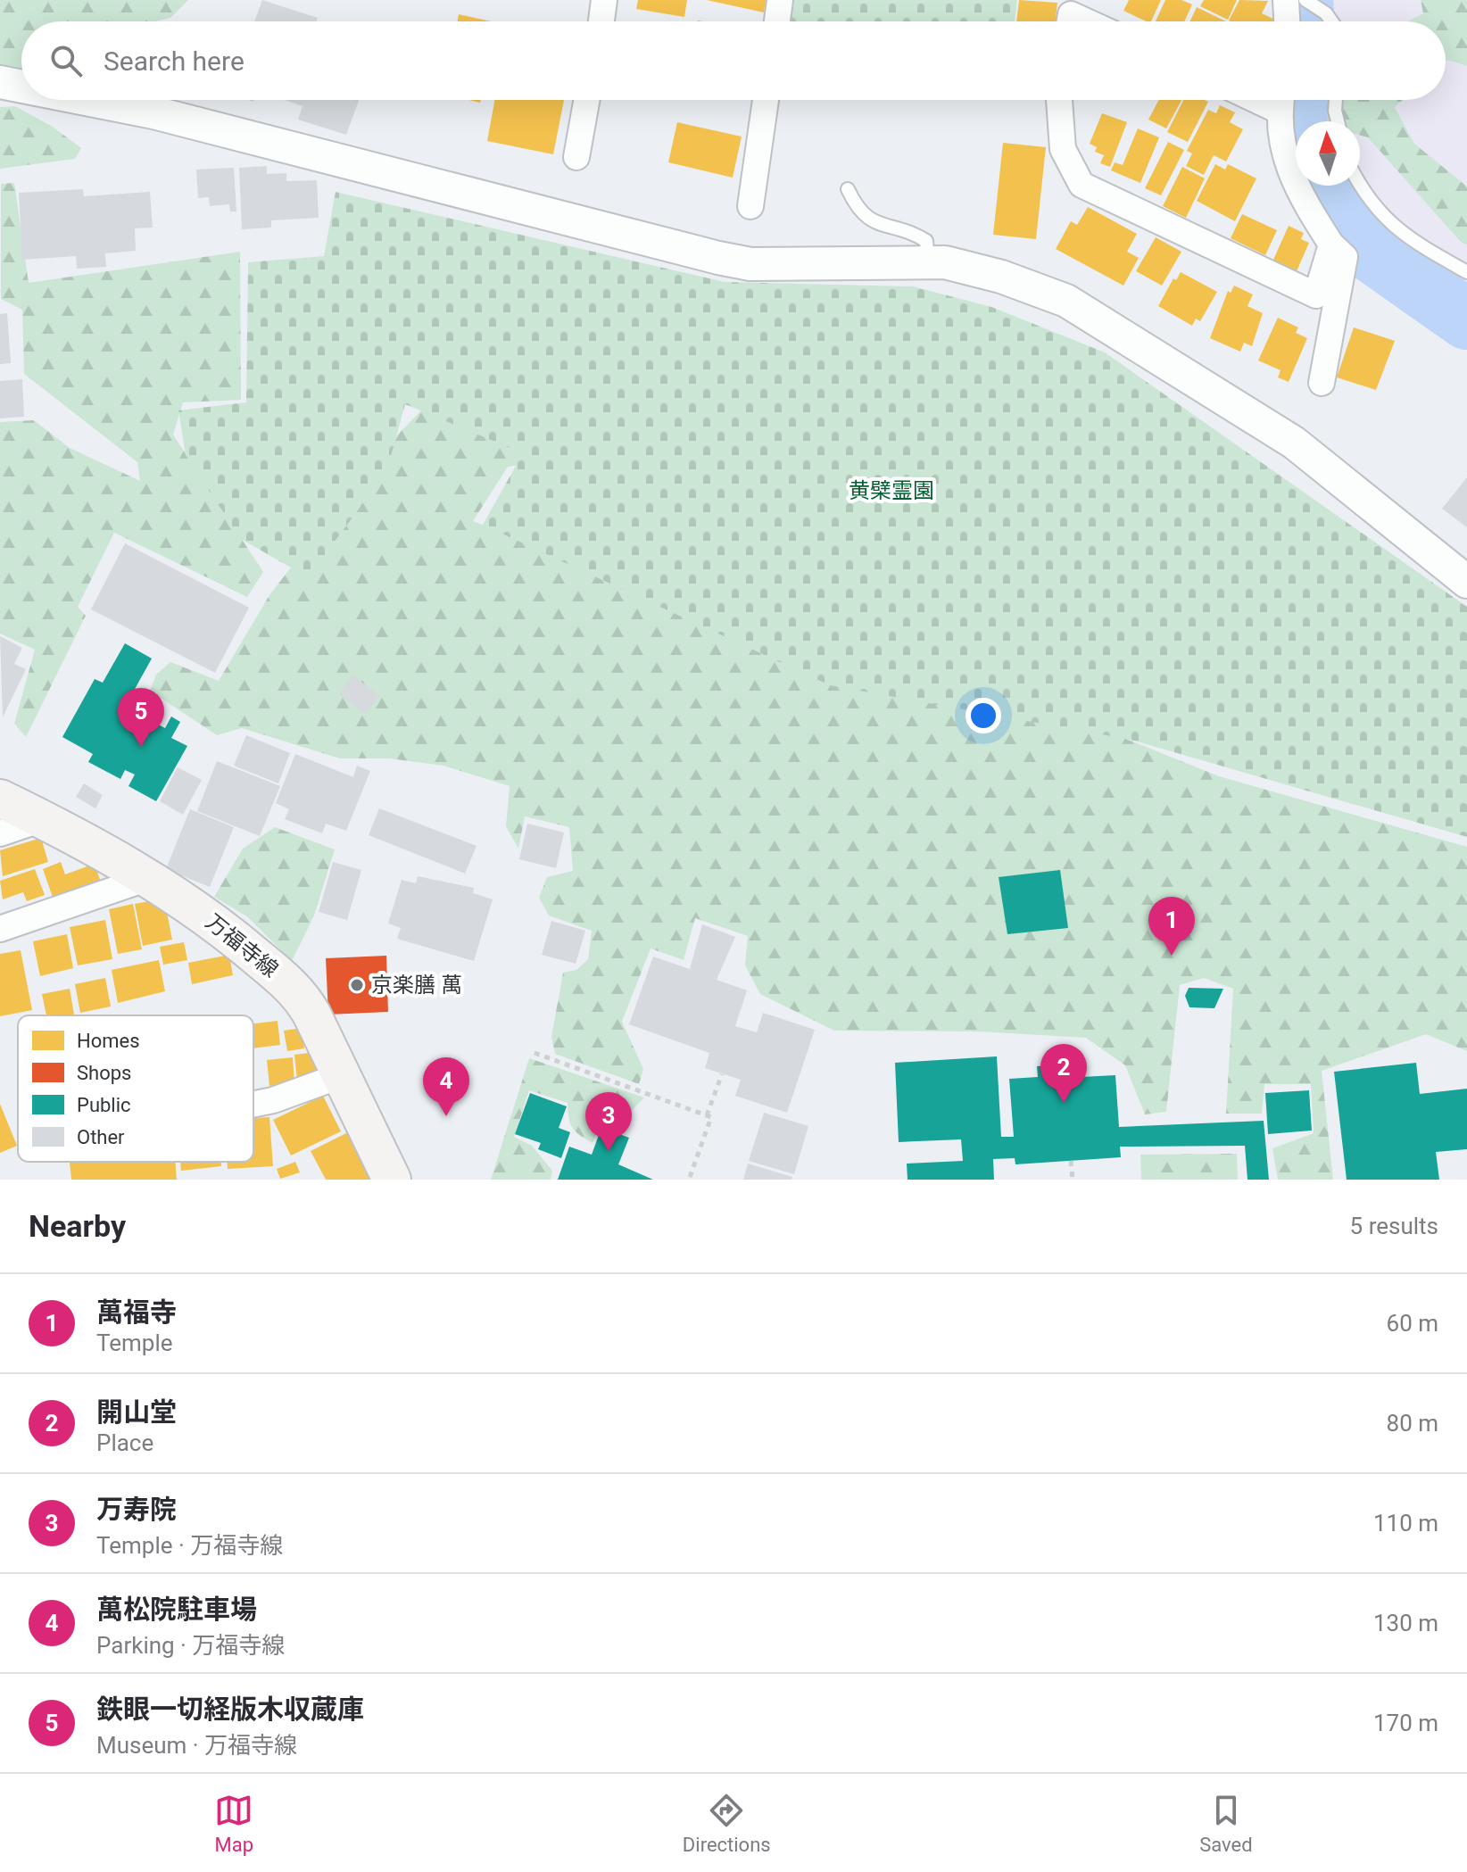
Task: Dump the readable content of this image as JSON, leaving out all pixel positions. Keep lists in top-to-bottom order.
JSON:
{
  "streets": {
    "main road": ["万福寺線"]
  },
  "parks": ["黄檗霊園"],
  "places": ["京楽膳 萬"],
  "legend": [
    "Homes",
    "Shops",
    "Public",
    "Other"
  ],
  "north": "top",
  "page": {
    "search": "Search here",
    "pins": [
      "5",
      "1",
      "2",
      "4",
      "3"
    ],
    "heading": ["Nearby", "5 results"],
    "list": [
      {
        "mark": "1",
        "name": "萬福寺",
        "note": "Temple",
        "value": "60 m"
      },
      {
        "mark": "2",
        "name": "開山堂",
        "note": "Place",
        "value": "80 m"
      },
      {
        "mark": "3",
        "name": "万寿院",
        "note": "Temple · 万福寺線",
        "value": "110 m"
      },
      {
        "mark": "4",
        "name": "萬松院駐車場",
        "note": "Parking · 万福寺線",
        "value": "130 m"
      },
      {
        "mark": "5",
        "name": "鉄眼一切経版木収蔵庫",
        "note": "Museum · 万福寺線",
        "value": "170 m"
      }
    ],
    "nav": ["Map", "Directions", "Saved"]
  }
}
